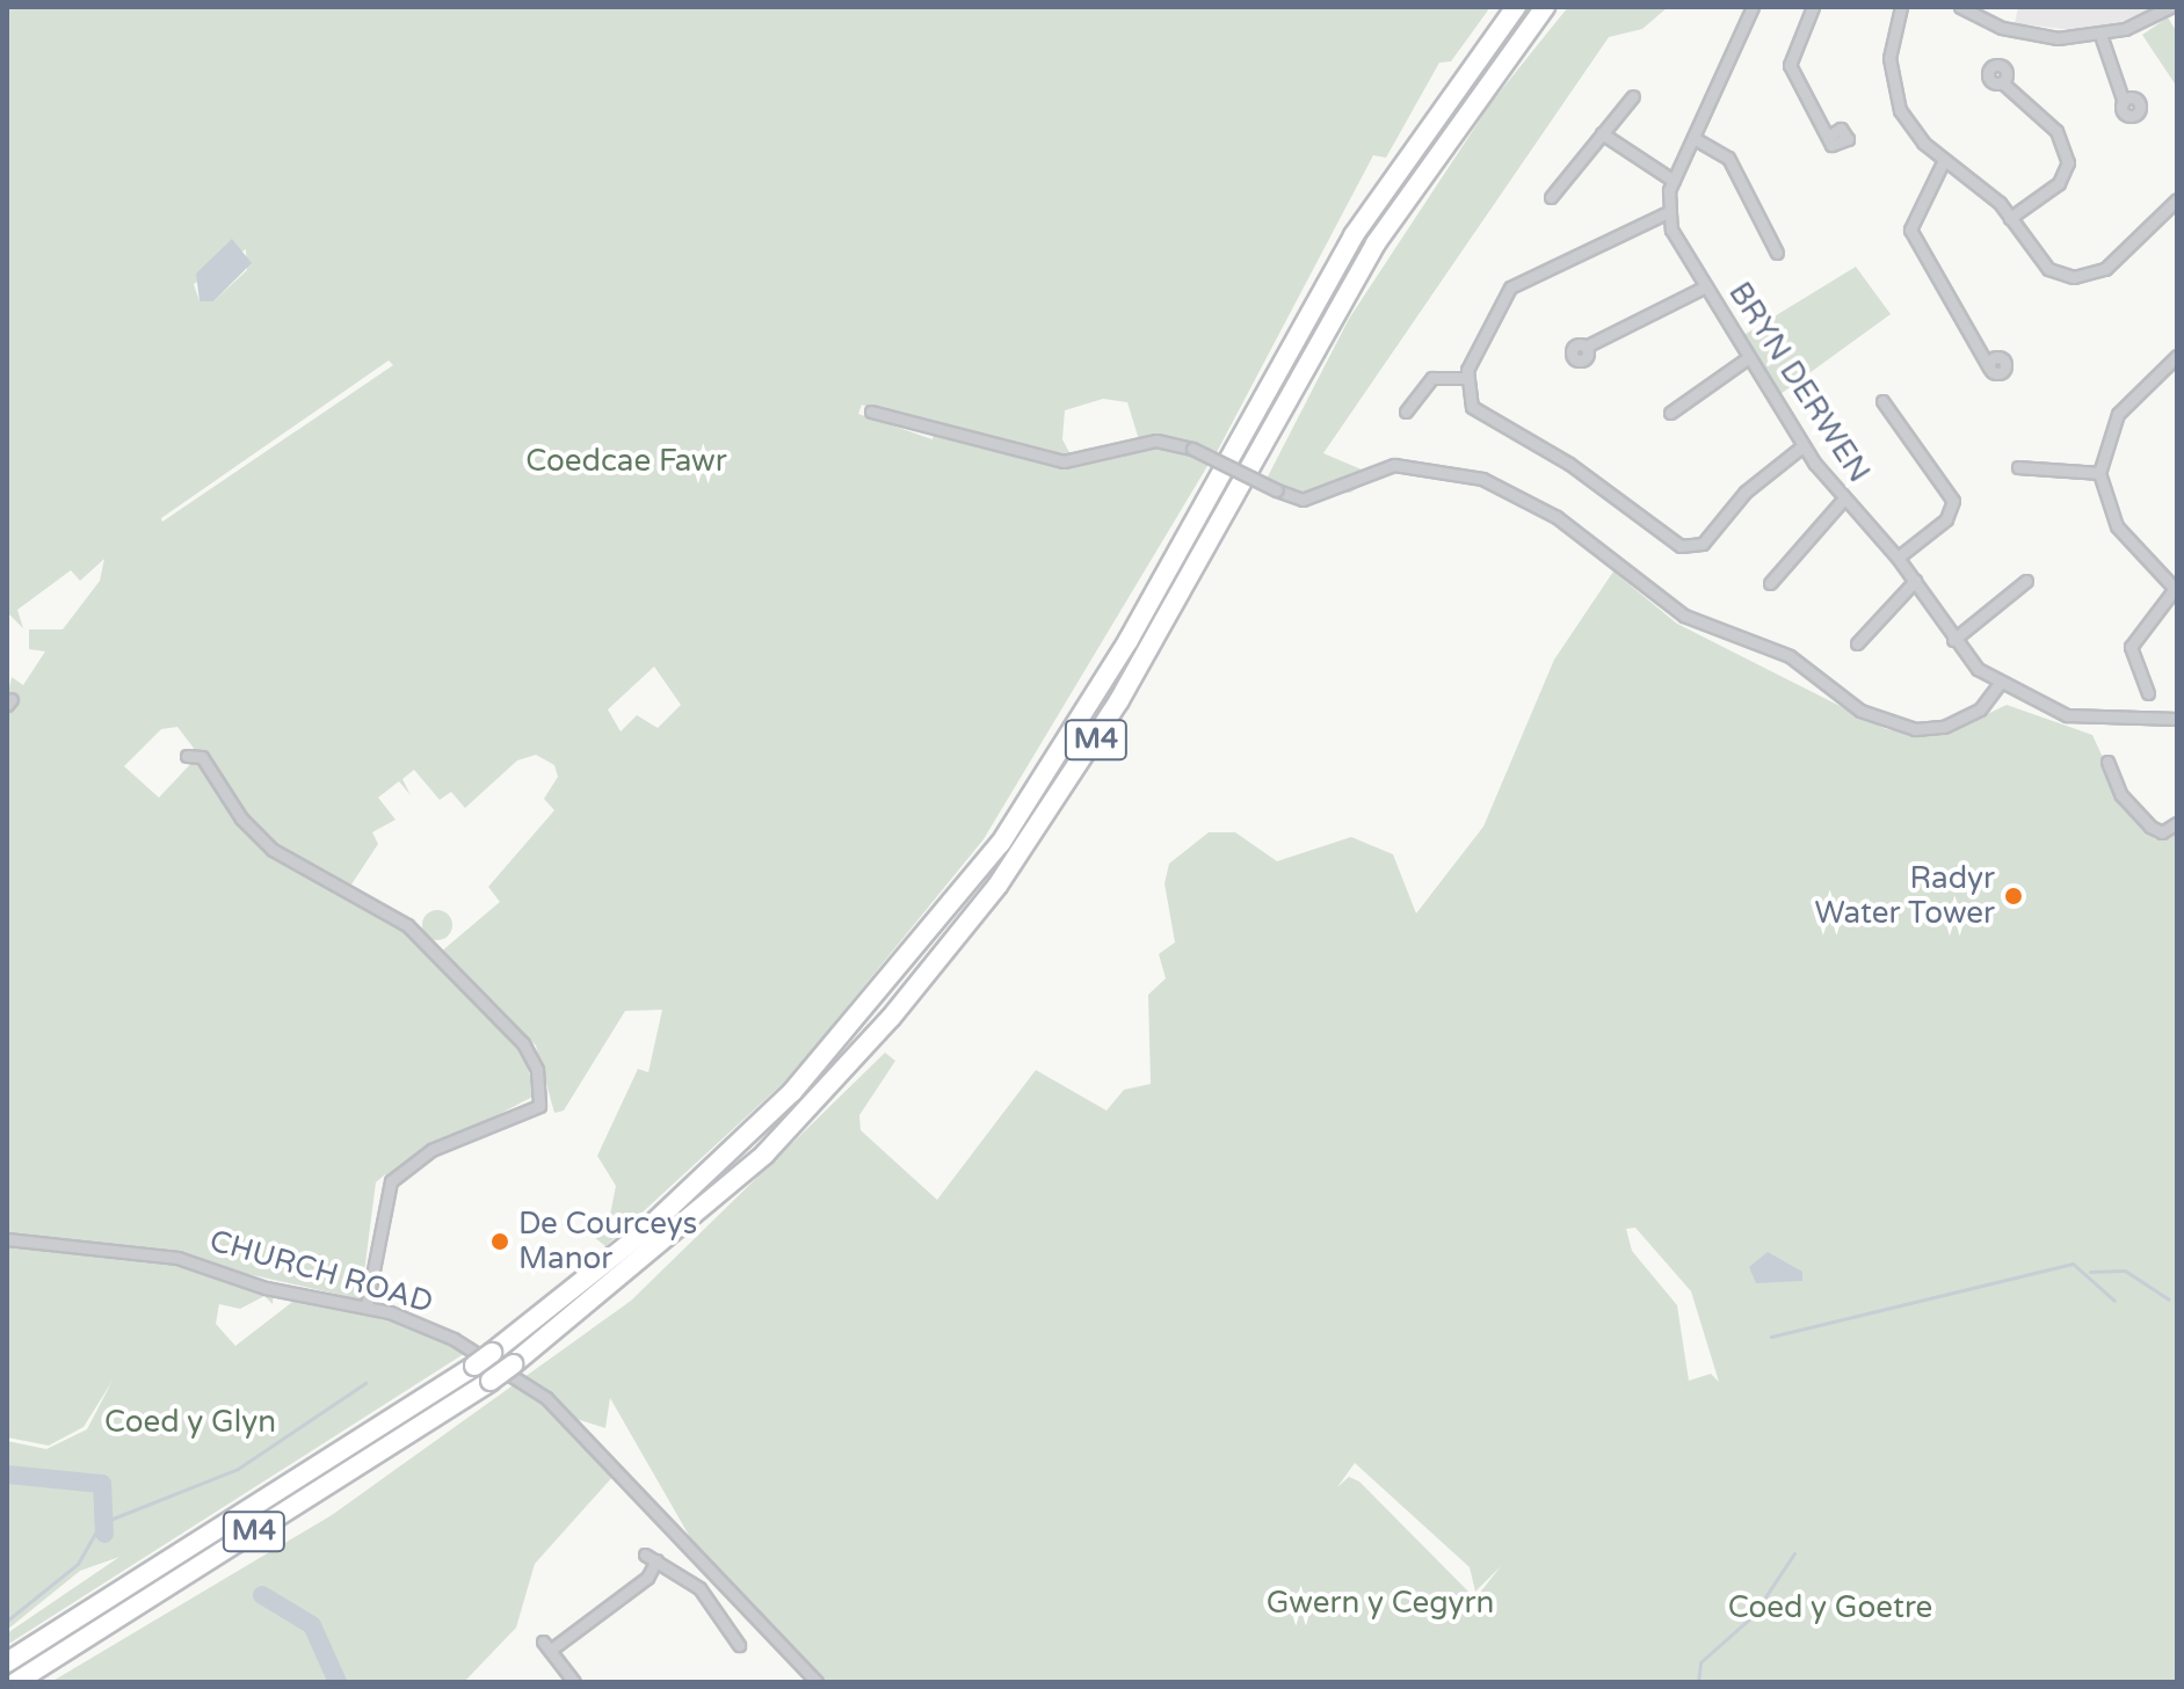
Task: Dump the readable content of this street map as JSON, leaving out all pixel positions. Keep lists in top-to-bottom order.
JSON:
{
  "streets": {
    "highway": ["M4"],
    "street": ["BRYN DERWEN", "CHURCH ROAD"]
  },
  "parks": [
    "Coedcae Fawr",
    "Coed y Glyn",
    "Gwern y Cegyrn",
    "Coed y Goetre"
  ],
  "places": ["Radyr Water Tower", "De Courceys Manor"]
}
